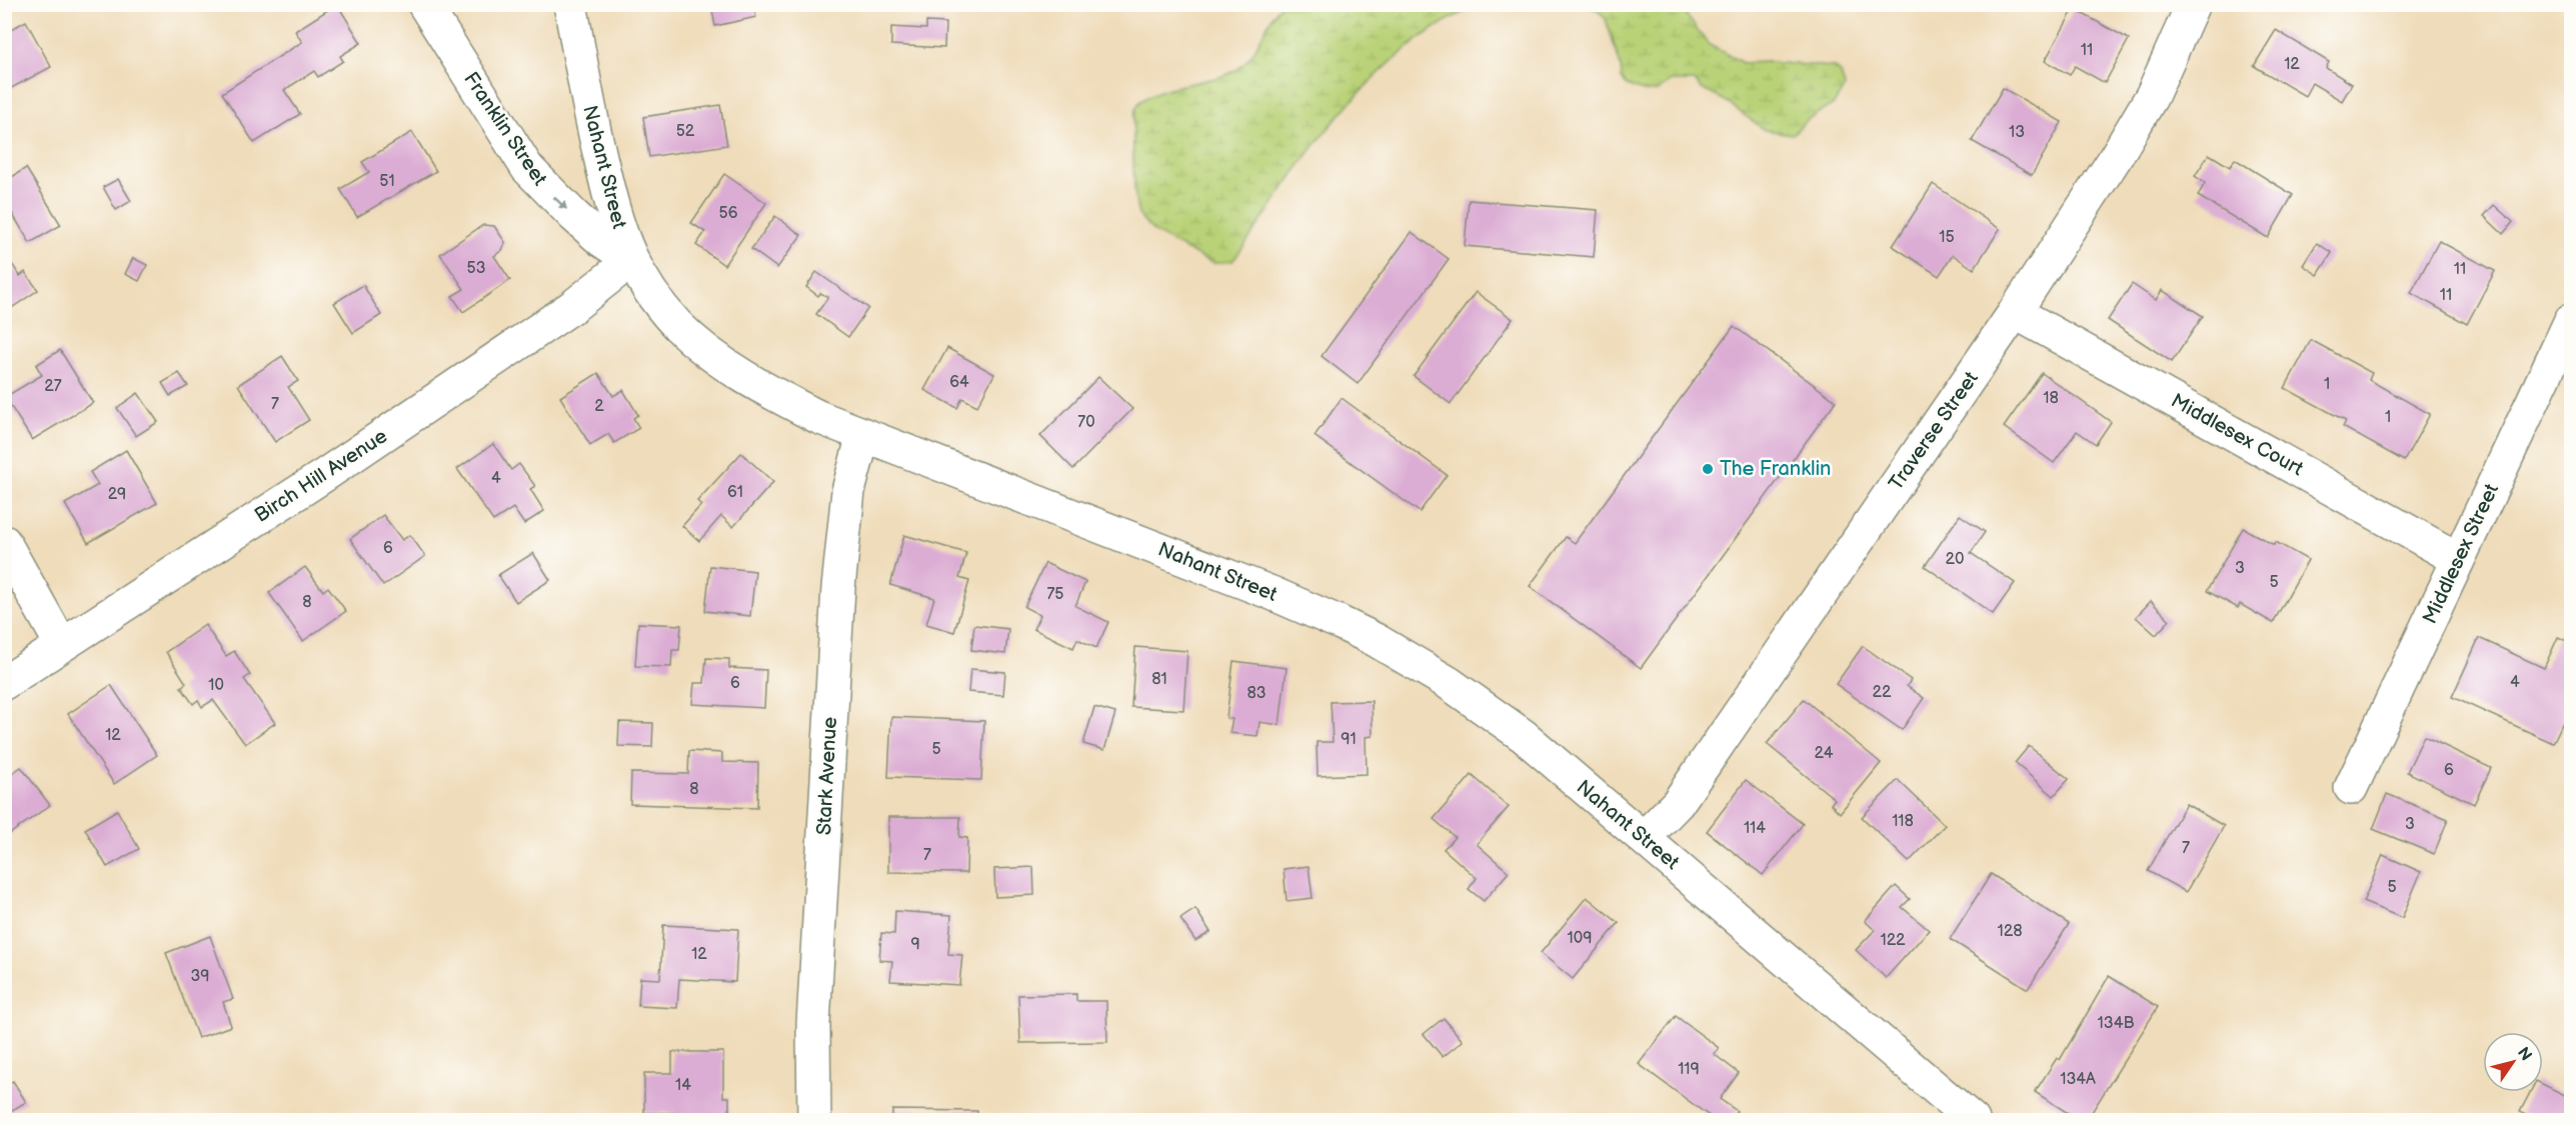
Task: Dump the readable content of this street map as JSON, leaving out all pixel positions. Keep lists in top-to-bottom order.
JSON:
{
  "streets": {
    "street": [
      "Franklin Street",
      "Nahant Street",
      "Traverse Street",
      "Middlesex Court",
      "Birch Hill Avenue",
      "Middlesex Street",
      "Stark Avenue"
    ]
  },
  "crossings": [
    ["Franklin Street", "Nahant Street"],
    ["Franklin Street", "Birch Hill Avenue"],
    ["Nahant Street", "Traverse Street"],
    ["Nahant Street", "Birch Hill Avenue"],
    ["Nahant Street", "Stark Avenue"],
    ["Traverse Street", "Middlesex Court"],
    ["Middlesex Court", "Middlesex Street"]
  ],
  "one_way": ["Franklin Street"],
  "places": ["The Franklin"],
  "house_numbers": [
    "11",
    "12",
    "52",
    "13",
    "51",
    "56",
    "15",
    "53",
    "11",
    "11",
    "64",
    "1",
    "27",
    "18",
    "7",
    "2",
    "1",
    "70",
    "4",
    "61",
    "29",
    "6",
    "20",
    "3",
    "5",
    "75",
    "8",
    "81",
    "4",
    "6",
    "10",
    "22",
    "83",
    "12",
    "91",
    "5",
    "24",
    "6",
    "8",
    "118",
    "3",
    "114",
    "7",
    "7",
    "5",
    "128",
    "109",
    "122",
    "9",
    "12",
    "39",
    "134B",
    "119",
    "134A",
    "14"
  ],
  "north": "top right"
}
